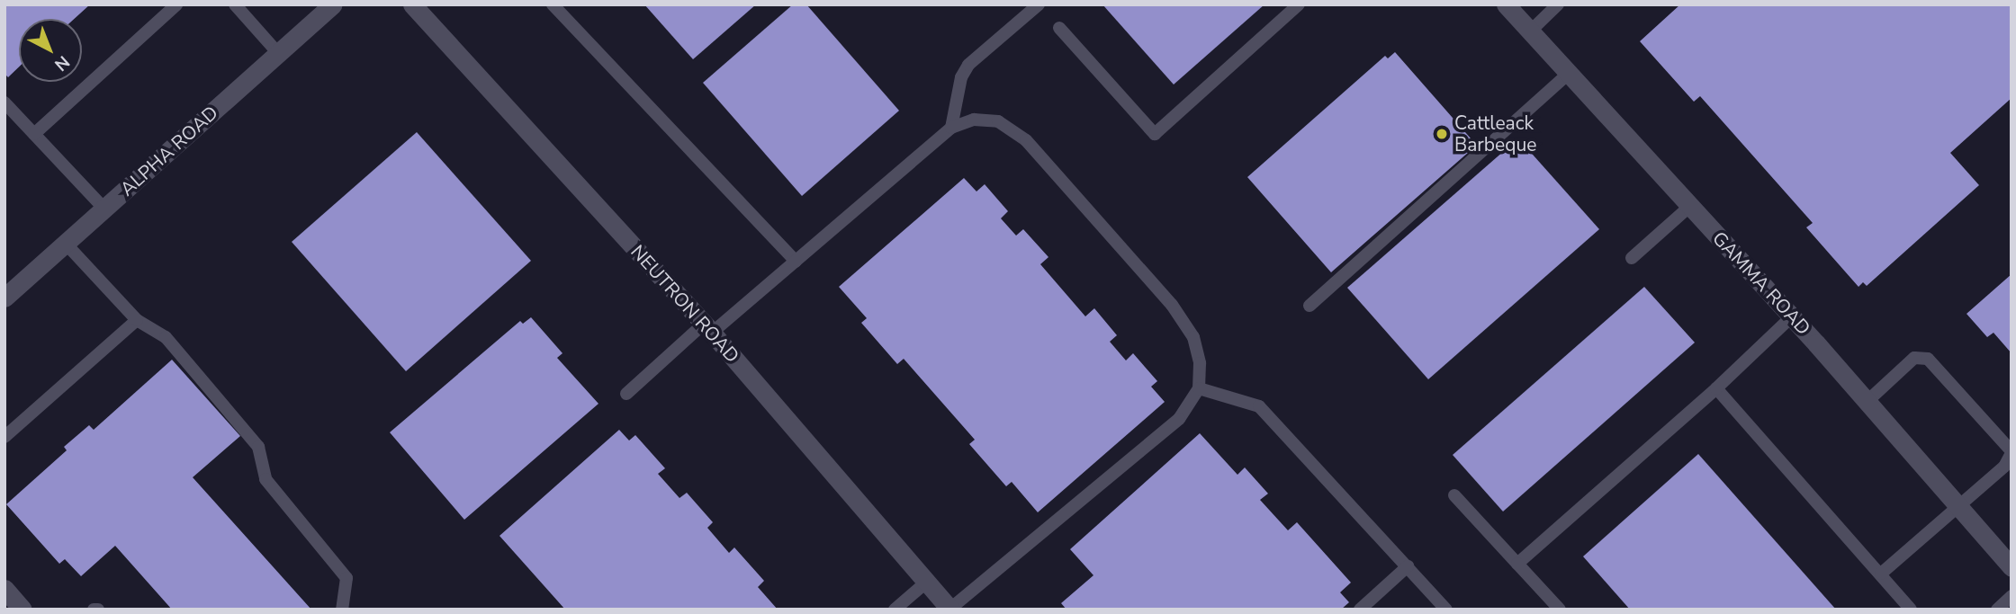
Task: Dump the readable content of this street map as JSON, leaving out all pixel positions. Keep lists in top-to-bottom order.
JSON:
{
  "streets": {
    "street": ["ALPHA ROAD", "GAMMA ROAD", "NEUTRON ROAD"]
  },
  "places": ["Cattleack Barbeque"],
  "north": "bottom right"
}
